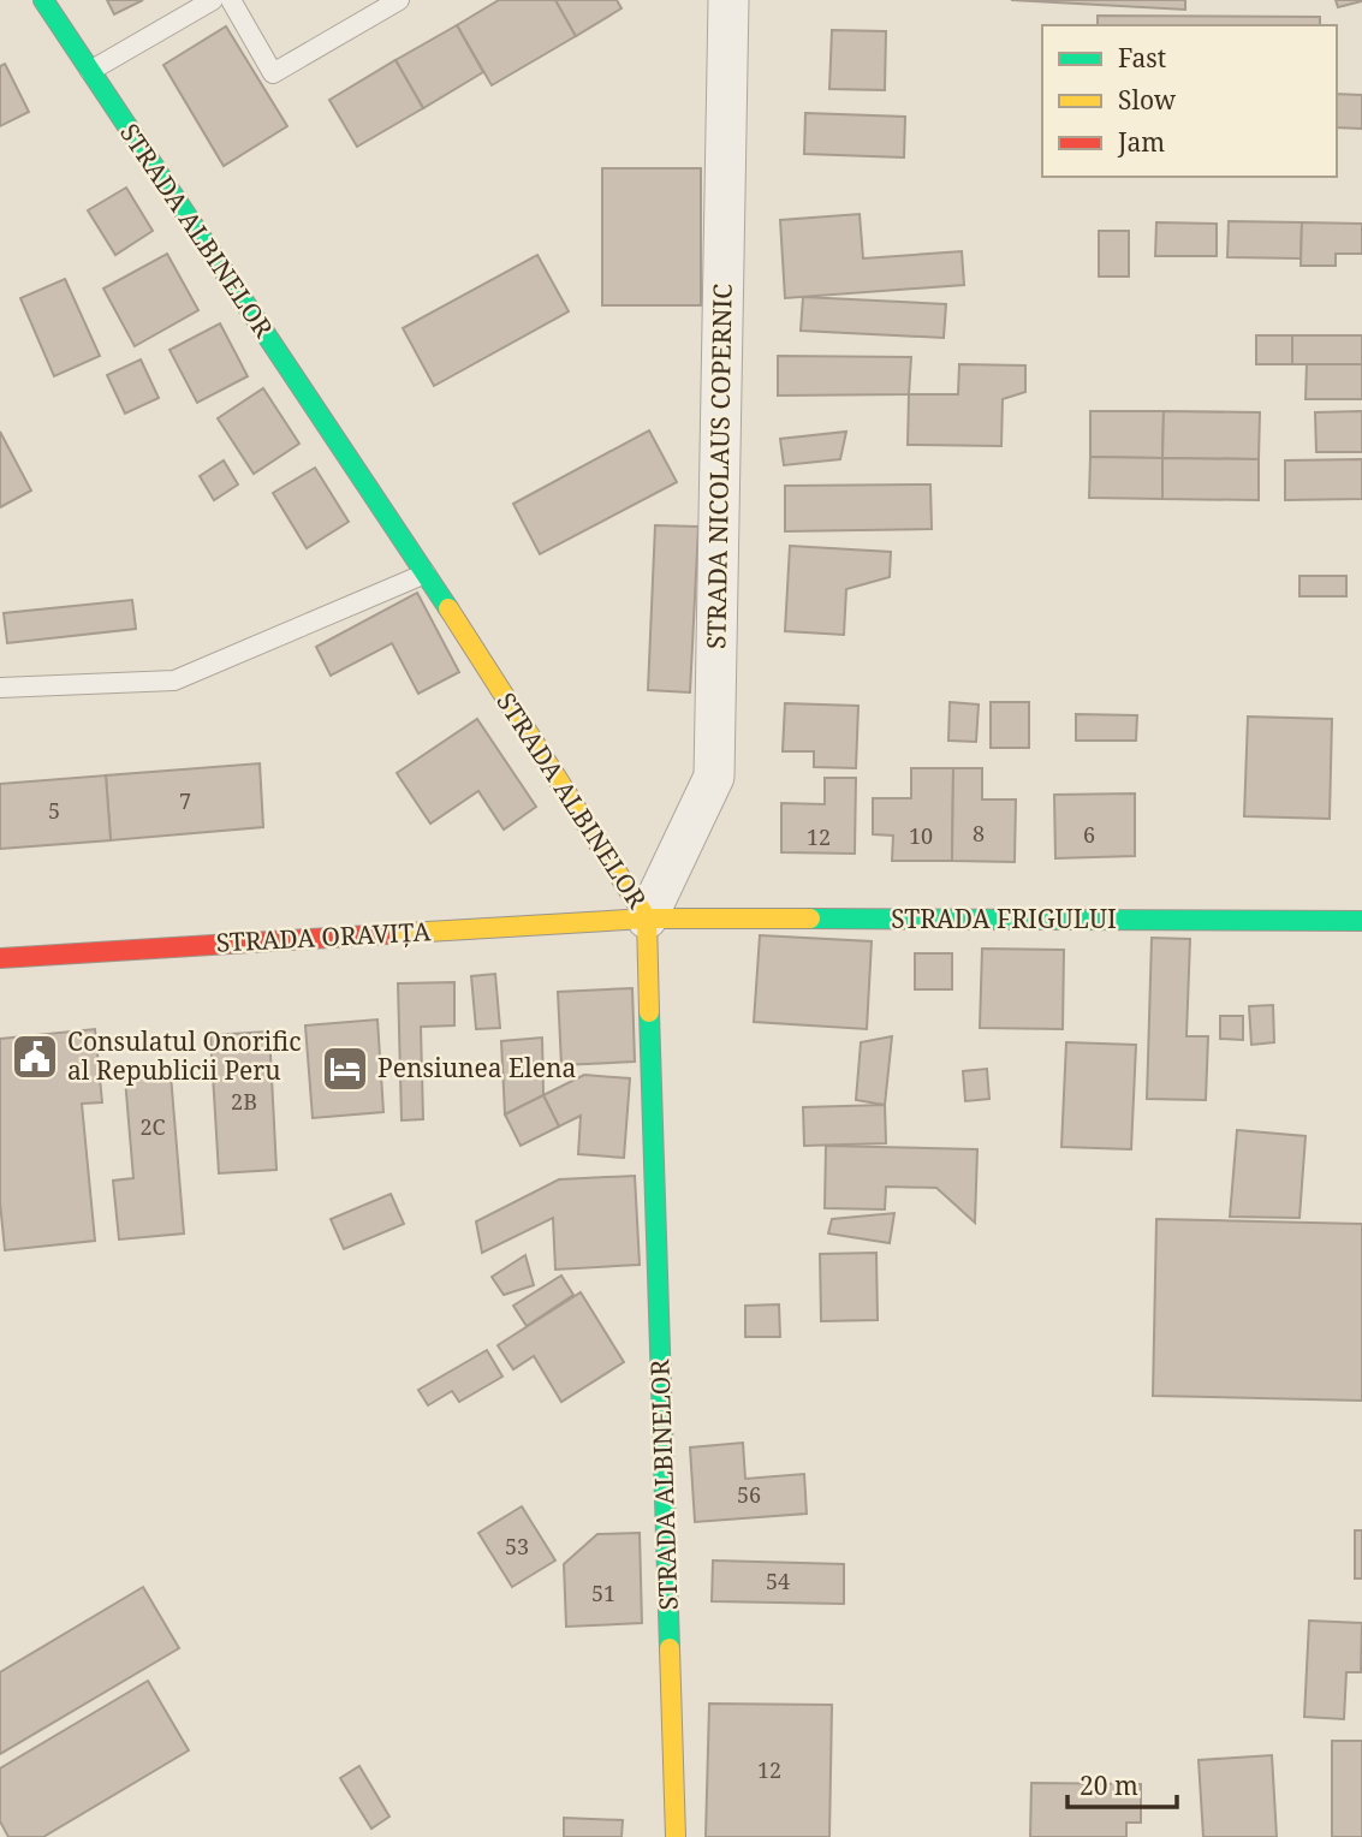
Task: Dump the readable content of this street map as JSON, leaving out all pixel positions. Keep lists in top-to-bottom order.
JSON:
{
  "streets": {
    "street": [
      "STRADA ALBINELOR",
      "STRADA NICOLAUS COPERNIC",
      "STRADA FRIGULUI",
      "STRADA ORAVIȚA"
    ]
  },
  "crossings": [
    ["STRADA ALBINELOR", "STRADA NICOLAUS COPERNIC"],
    ["STRADA ALBINELOR", "STRADA FRIGULUI"],
    ["STRADA ALBINELOR", "STRADA ORAVIȚA"],
    ["STRADA NICOLAUS COPERNIC", "STRADA FRIGULUI"],
    ["STRADA NICOLAUS COPERNIC", "STRADA ORAVIȚA"],
    ["STRADA FRIGULUI", "STRADA ORAVIȚA"]
  ],
  "places": {
    "public building": ["Consulatul Onorific al Republicii Peru"],
    "hotel": ["Pensiunea Elena"]
  },
  "house_numbers": [
    "7",
    "5",
    "8",
    "6",
    "10",
    "12",
    "2B",
    "2C",
    "56",
    "53",
    "54",
    "51",
    "12"
  ],
  "legend": ["Fast", "Slow", "Jam"],
  "scale_bar": "20 m"
}
